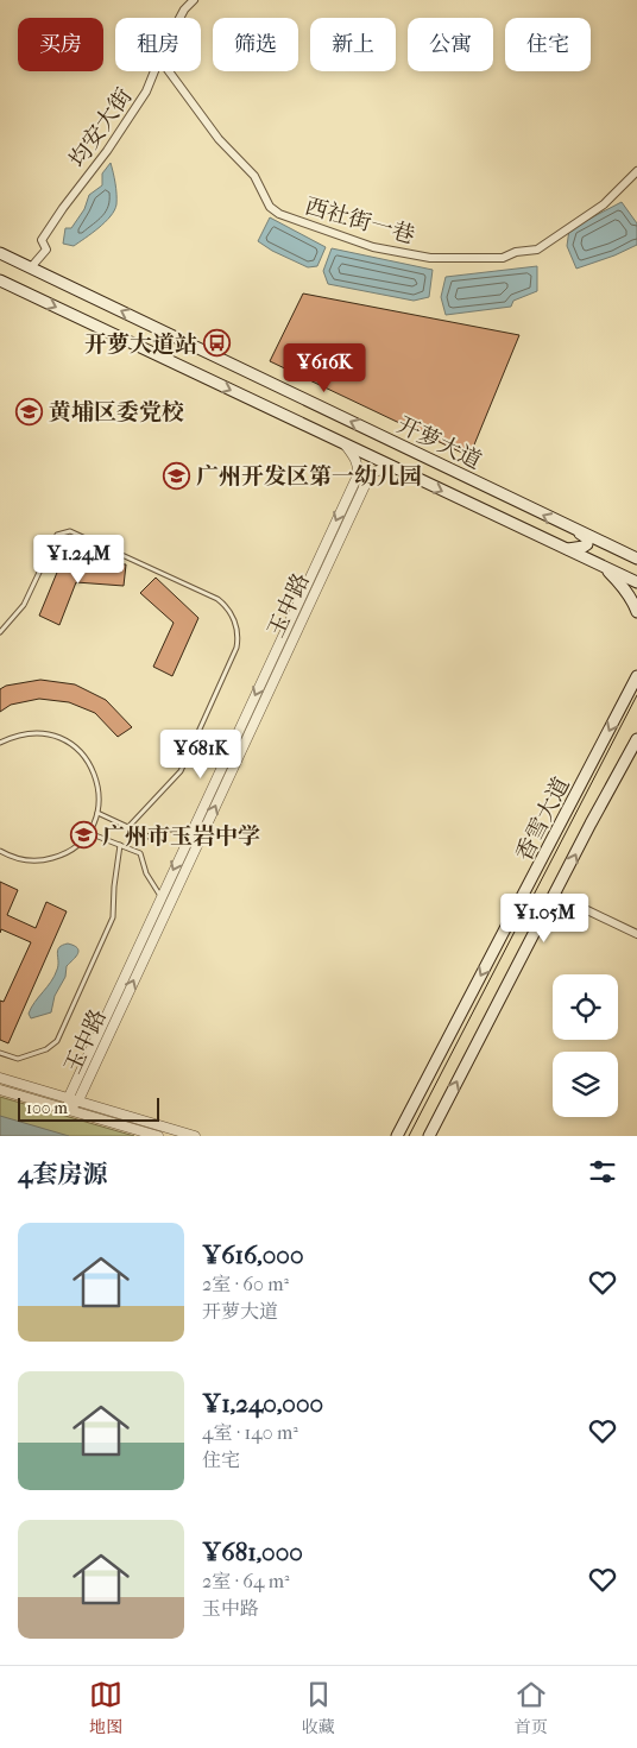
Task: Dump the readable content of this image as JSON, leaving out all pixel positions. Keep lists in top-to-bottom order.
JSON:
{
  "streets": {
    "main road": ["开萝大道", "香雪大道"],
    "street": ["均安大街", "西社街一巷", "玉中路"]
  },
  "crossings": [
    ["均安大街", "开萝大道"],
    ["开萝大道", "玉中路"]
  ],
  "places": {
    "bus stop": ["开萝大道站"],
    "school or university": ["黄埔区委党校", "广州开发区第一幼儿园", "广州市玉岩中学"]
  },
  "scale_bar": "100 m",
  "page": {
    "chip": [
      "买房",
      "租房",
      "筛选",
      "新上",
      "公寓",
      "住宅"
    ],
    "price": [
      "¥616K",
      "¥1.24M",
      "¥681K",
      "¥1.05M"
    ],
    "scale": "100 m",
    "heading": "4套房源",
    "list": [
      {
        "name": "¥616,000",
        "note": "2室 · 60 m² · 开萝大道"
      },
      {
        "name": "¥1,240,000",
        "note": "4室 · 140 m² · 住宅"
      },
      {
        "name": "¥681,000",
        "note": "2室 · 64 m² · 玉中路"
      }
    ],
    "tabs": ["地图", "收藏", "首页"]
  }
}
